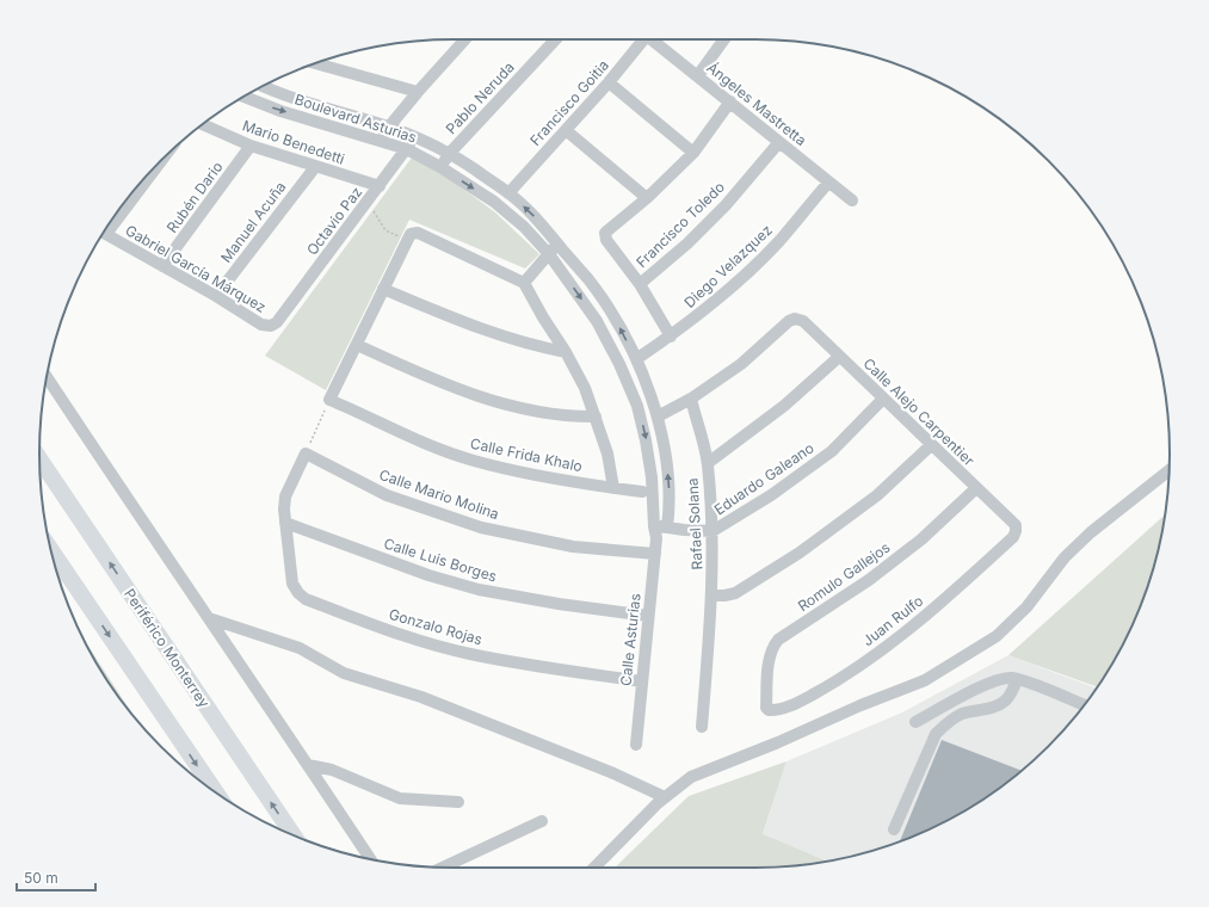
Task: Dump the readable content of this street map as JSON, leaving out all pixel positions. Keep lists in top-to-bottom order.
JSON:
{
  "streets": {
    "highway": ["Periférico Monterrey"],
    "street": [
      "Pablo Neruda",
      "Francisco Goitia",
      "Ángeles Mastretta",
      "Boulevard Asturias",
      "Mario Benedetti",
      "Rubén Dario",
      "Octavio Paz",
      "Manuel Acuña",
      "Francisco Toledo",
      "Diego Velazquez",
      "Gabriel García Márquez",
      "Calle Alejo Carpentier",
      "Calle Frida Khalo",
      "Eduardo Galeano",
      "Calle Mario Molina",
      "Rafael Solana",
      "Calle Luis Borges",
      "Romulo Gallejos",
      "Juan Rulfo",
      "Gonzalo Rojas",
      "Calle Asturias"
    ]
  },
  "crossings": [
    ["Pablo Neruda", "Boulevard Asturias"],
    ["Francisco Goitia", "Boulevard Asturias"],
    ["Ángeles Mastretta", "Francisco Toledo"],
    ["Ángeles Mastretta", "Diego Velazquez"],
    ["Boulevard Asturias", "Octavio Paz"],
    ["Boulevard Asturias", "Diego Velazquez"],
    ["Boulevard Asturias", "Eduardo Galeano"],
    ["Boulevard Asturias", "Calle Asturias"],
    ["Mario Benedetti", "Rubén Dario"],
    ["Mario Benedetti", "Octavio Paz"],
    ["Mario Benedetti", "Manuel Acuña"],
    ["Rubén Dario", "Gabriel García Márquez"],
    ["Octavio Paz", "Gabriel García Márquez"],
    ["Manuel Acuña", "Gabriel García Márquez"],
    ["Calle Alejo Carpentier", "Eduardo Galeano"],
    ["Calle Alejo Carpentier", "Rafael Solana"],
    ["Calle Alejo Carpentier", "Romulo Gallejos"],
    ["Calle Alejo Carpentier", "Juan Rulfo"],
    ["Eduardo Galeano", "Rafael Solana"],
    ["Calle Mario Molina", "Gonzalo Rojas"],
    ["Calle Mario Molina", "Calle Asturias"],
    ["Calle Luis Borges", "Gonzalo Rojas"],
    ["Calle Luis Borges", "Calle Asturias"],
    ["Romulo Gallejos", "Juan Rulfo"],
    ["Gonzalo Rojas", "Calle Asturias"]
  ],
  "scale_bar": "50 m"
}
